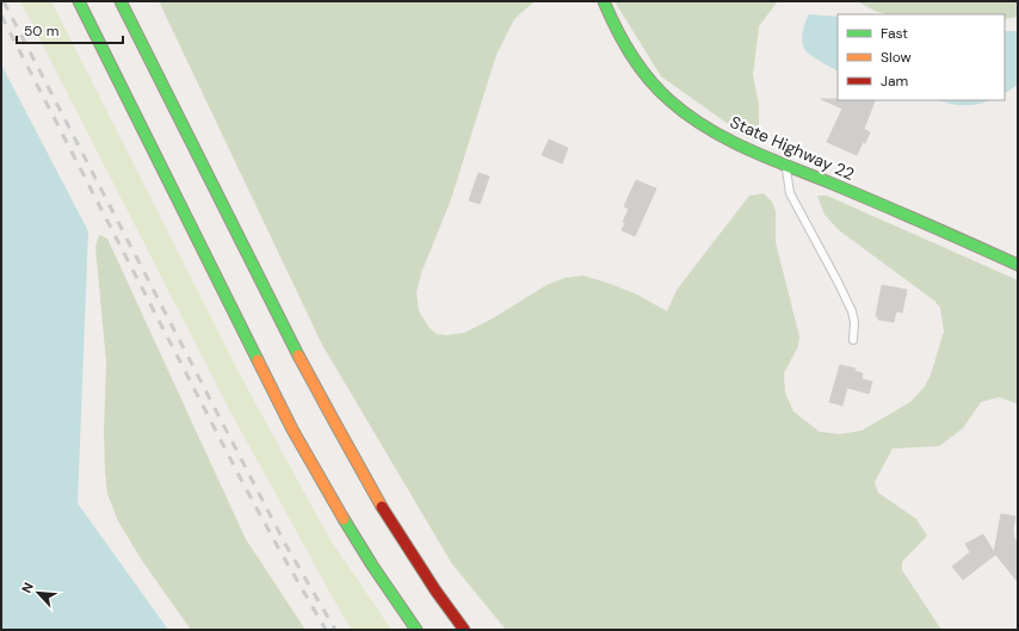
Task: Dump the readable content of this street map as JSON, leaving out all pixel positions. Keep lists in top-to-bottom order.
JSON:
{
  "streets": {
    "main road": ["State Highway 22"]
  },
  "legend": ["Fast", "Slow", "Jam"],
  "scale_bar": "50 m",
  "north": "top left"
}
